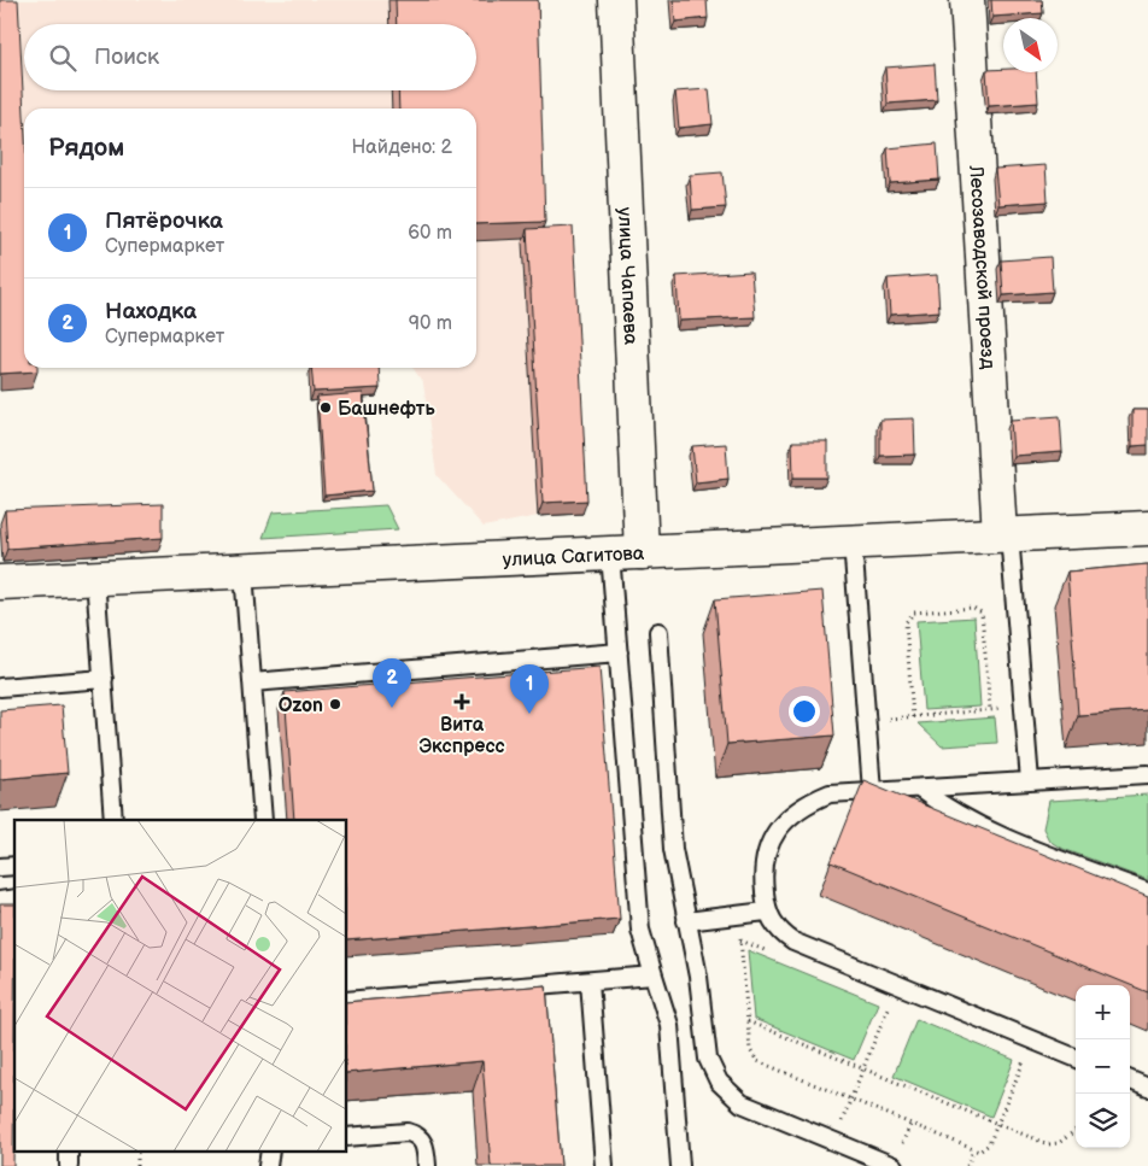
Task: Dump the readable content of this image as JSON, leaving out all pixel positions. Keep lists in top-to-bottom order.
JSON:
{
  "streets": {
    "street": ["Лесозаводской проезд", "улица Чапаева", "улица Сагитова"]
  },
  "crossings": [
    ["Лесозаводской проезд", "улица Сагитова"],
    ["улица Чапаева", "улица Сагитова"]
  ],
  "places": {
    "other": ["Башнефть", "Ozon"],
    "health": ["Вита Экспресс"]
  },
  "north": "bottom right",
  "page": {
    "search": "Поиск",
    "heading": ["Рядом", "Найдено: 2"],
    "list": [
      {
        "mark": "1",
        "name": "Пятёрочка",
        "note": "Супермаркет",
        "value": "60 m"
      },
      {
        "mark": "2",
        "name": "Находка",
        "note": "Супермаркет",
        "value": "90 m"
      }
    ],
    "pins": ["2", "1"],
    "map_buttons": ["+", "−"]
  }
}
